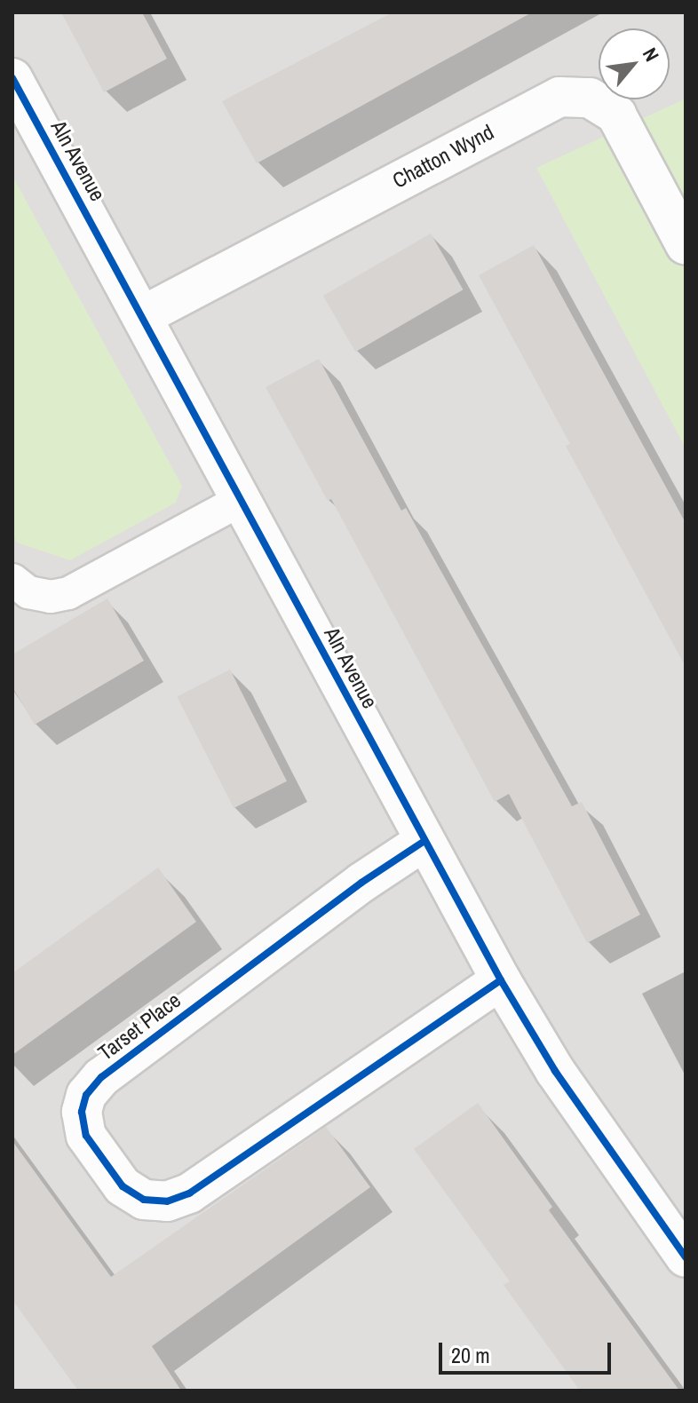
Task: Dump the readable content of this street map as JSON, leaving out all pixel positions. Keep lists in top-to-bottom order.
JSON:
{
  "streets": {
    "street": ["Chatton Wynd", "Aln Avenue", "Tarset Place"]
  },
  "crossings": [
    ["Chatton Wynd", "Aln Avenue"],
    ["Aln Avenue", "Tarset Place"]
  ],
  "scale_bar": "20 m",
  "north": "top right"
}
